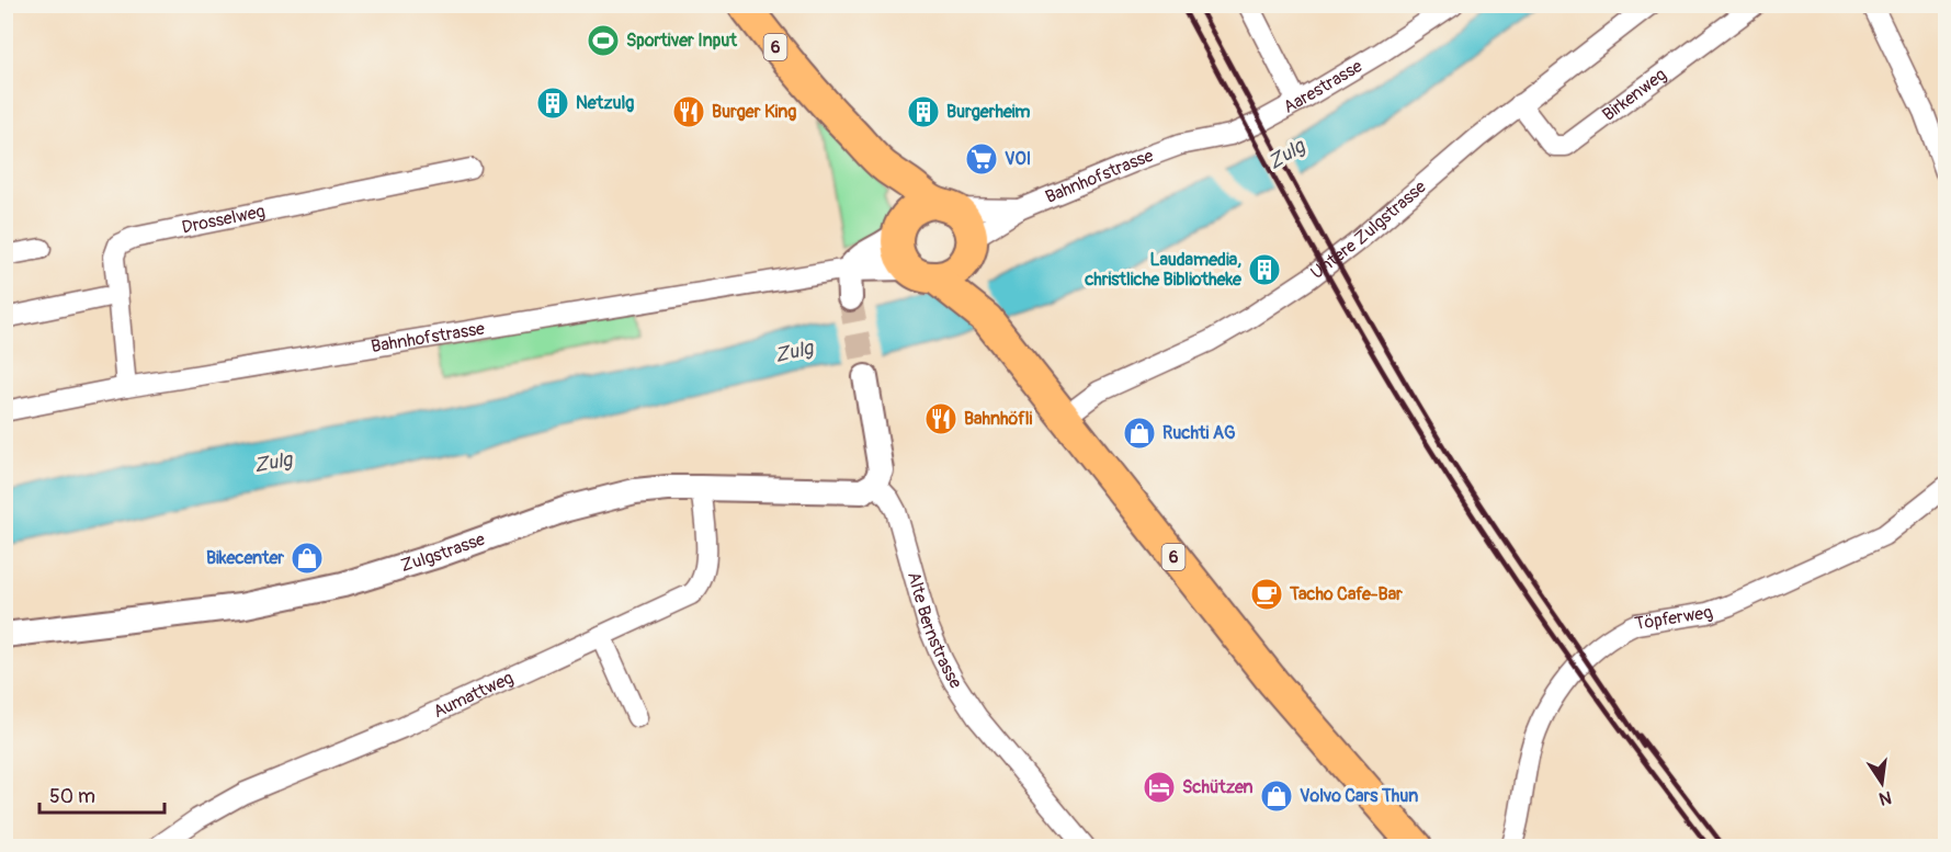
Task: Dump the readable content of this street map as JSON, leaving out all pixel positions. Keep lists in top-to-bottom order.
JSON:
{
  "streets": {
    "main road": ["6"],
    "street": [
      "Aarestrasse",
      "Birkenweg",
      "Bahnhofstrasse",
      "Drosselweg",
      "Untere Zulgstrasse",
      "Zulgstrasse",
      "Töpferweg",
      "Alte Bernstrasse",
      "Aumattweg"
    ]
  },
  "crossings": [
    ["6", "Bahnhofstrasse"],
    ["6", "Untere Zulgstrasse"],
    ["Aarestrasse", "Bahnhofstrasse"],
    ["Birkenweg", "Untere Zulgstrasse"],
    ["Bahnhofstrasse", "Drosselweg"],
    ["Zulgstrasse", "Alte Bernstrasse"],
    ["Zulgstrasse", "Aumattweg"]
  ],
  "water": ["Zulg"],
  "places": {
    "sports": ["Sportiver Input"],
    "building": ["Netzulg", "Burgerheim", "Laudamedia, christliche Bibliotheke"],
    "restaurant": ["Burger King", "Bahnhöfli"],
    "supermarket": ["VOI"],
    "shop": ["Ruchti AG", "Bikecenter", "Volvo Cars Thun"],
    "cafe": ["Tacho Cafe-Bar"],
    "hotel": ["Schützen"]
  },
  "scale_bar": "50 m",
  "north": "bottom"
}
